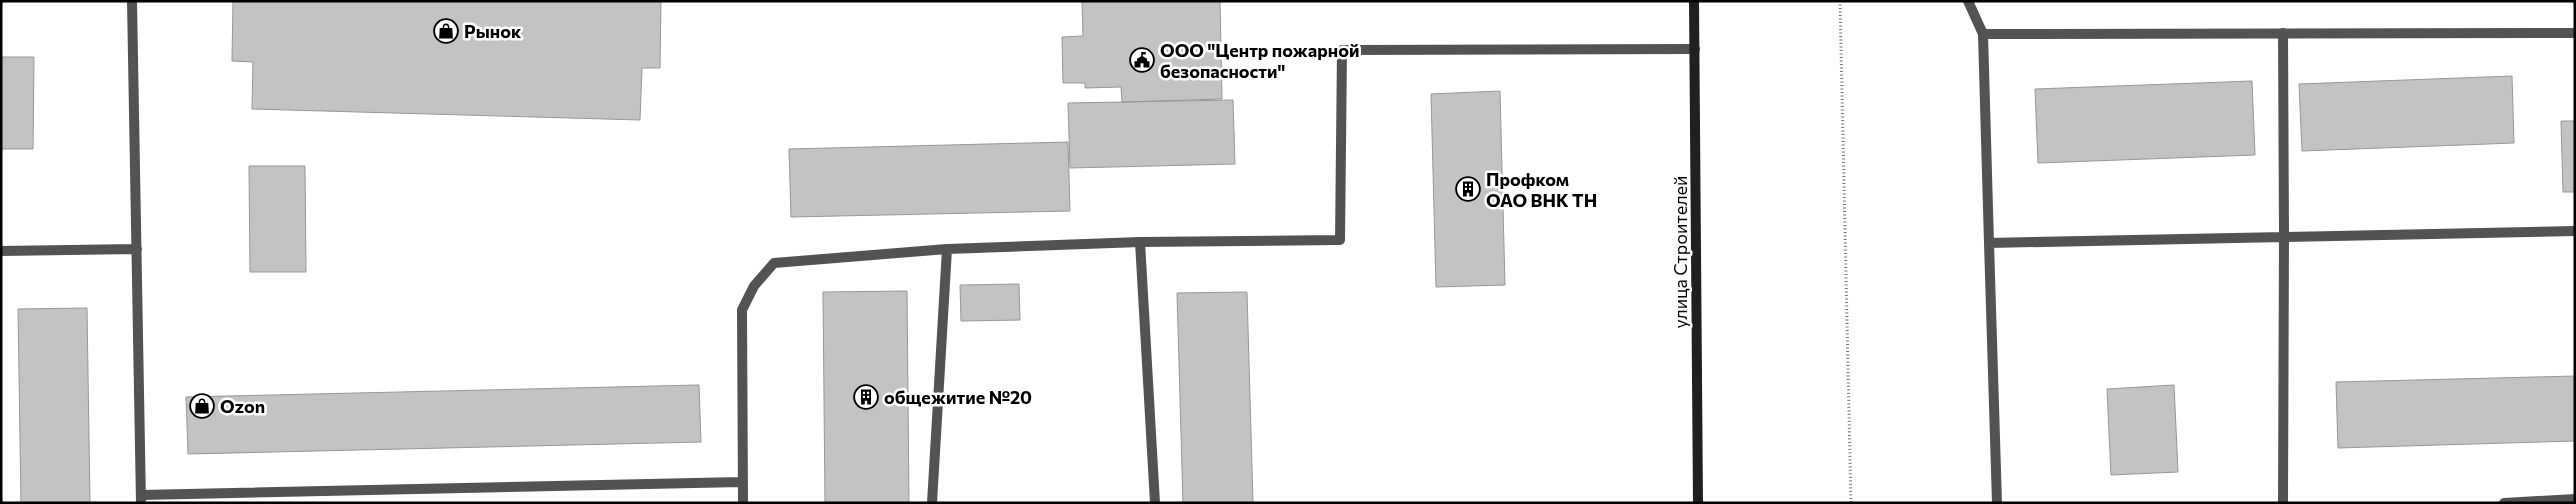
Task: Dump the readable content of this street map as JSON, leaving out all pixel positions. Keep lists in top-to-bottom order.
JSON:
{
  "streets": {
    "main road": ["улица Строителей"]
  },
  "places": {
    "shop": ["Рынок", "Ozon"],
    "public building": ["ООО \"Центр пожарной безопасности\""],
    "building": ["Профком ОАО ВНК ТН", "общежитие №20"]
  }
}
